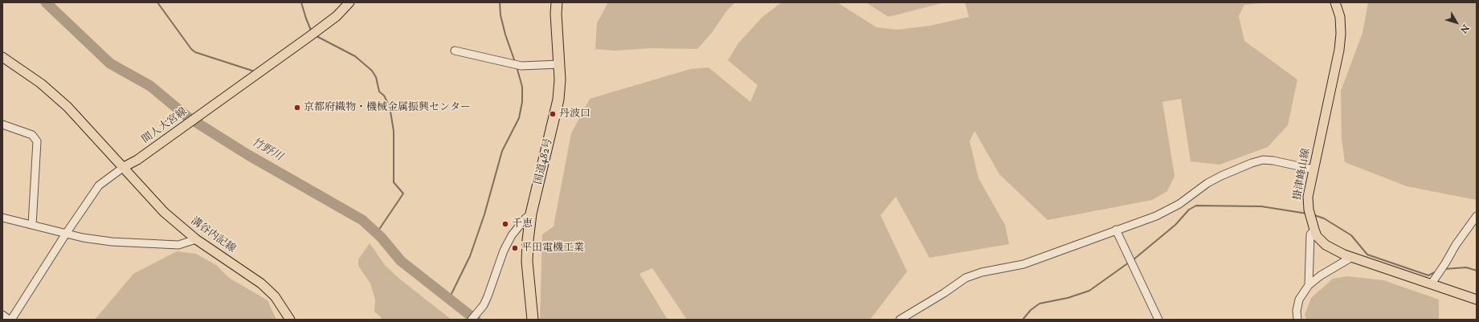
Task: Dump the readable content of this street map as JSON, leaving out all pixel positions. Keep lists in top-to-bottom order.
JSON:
{
  "streets": {
    "highway": ["国道482号"],
    "main road": ["間人大宮線", "掛津峰山線", "溝谷内記線"]
  },
  "crossings": [
    ["間人大宮線", "溝谷内記線"]
  ],
  "water": ["竹野川"],
  "places": [
    "京都府織物・機械金属振興センター",
    "丹波口",
    "千恵",
    "平田電機工業"
  ],
  "north": "bottom right"
}
